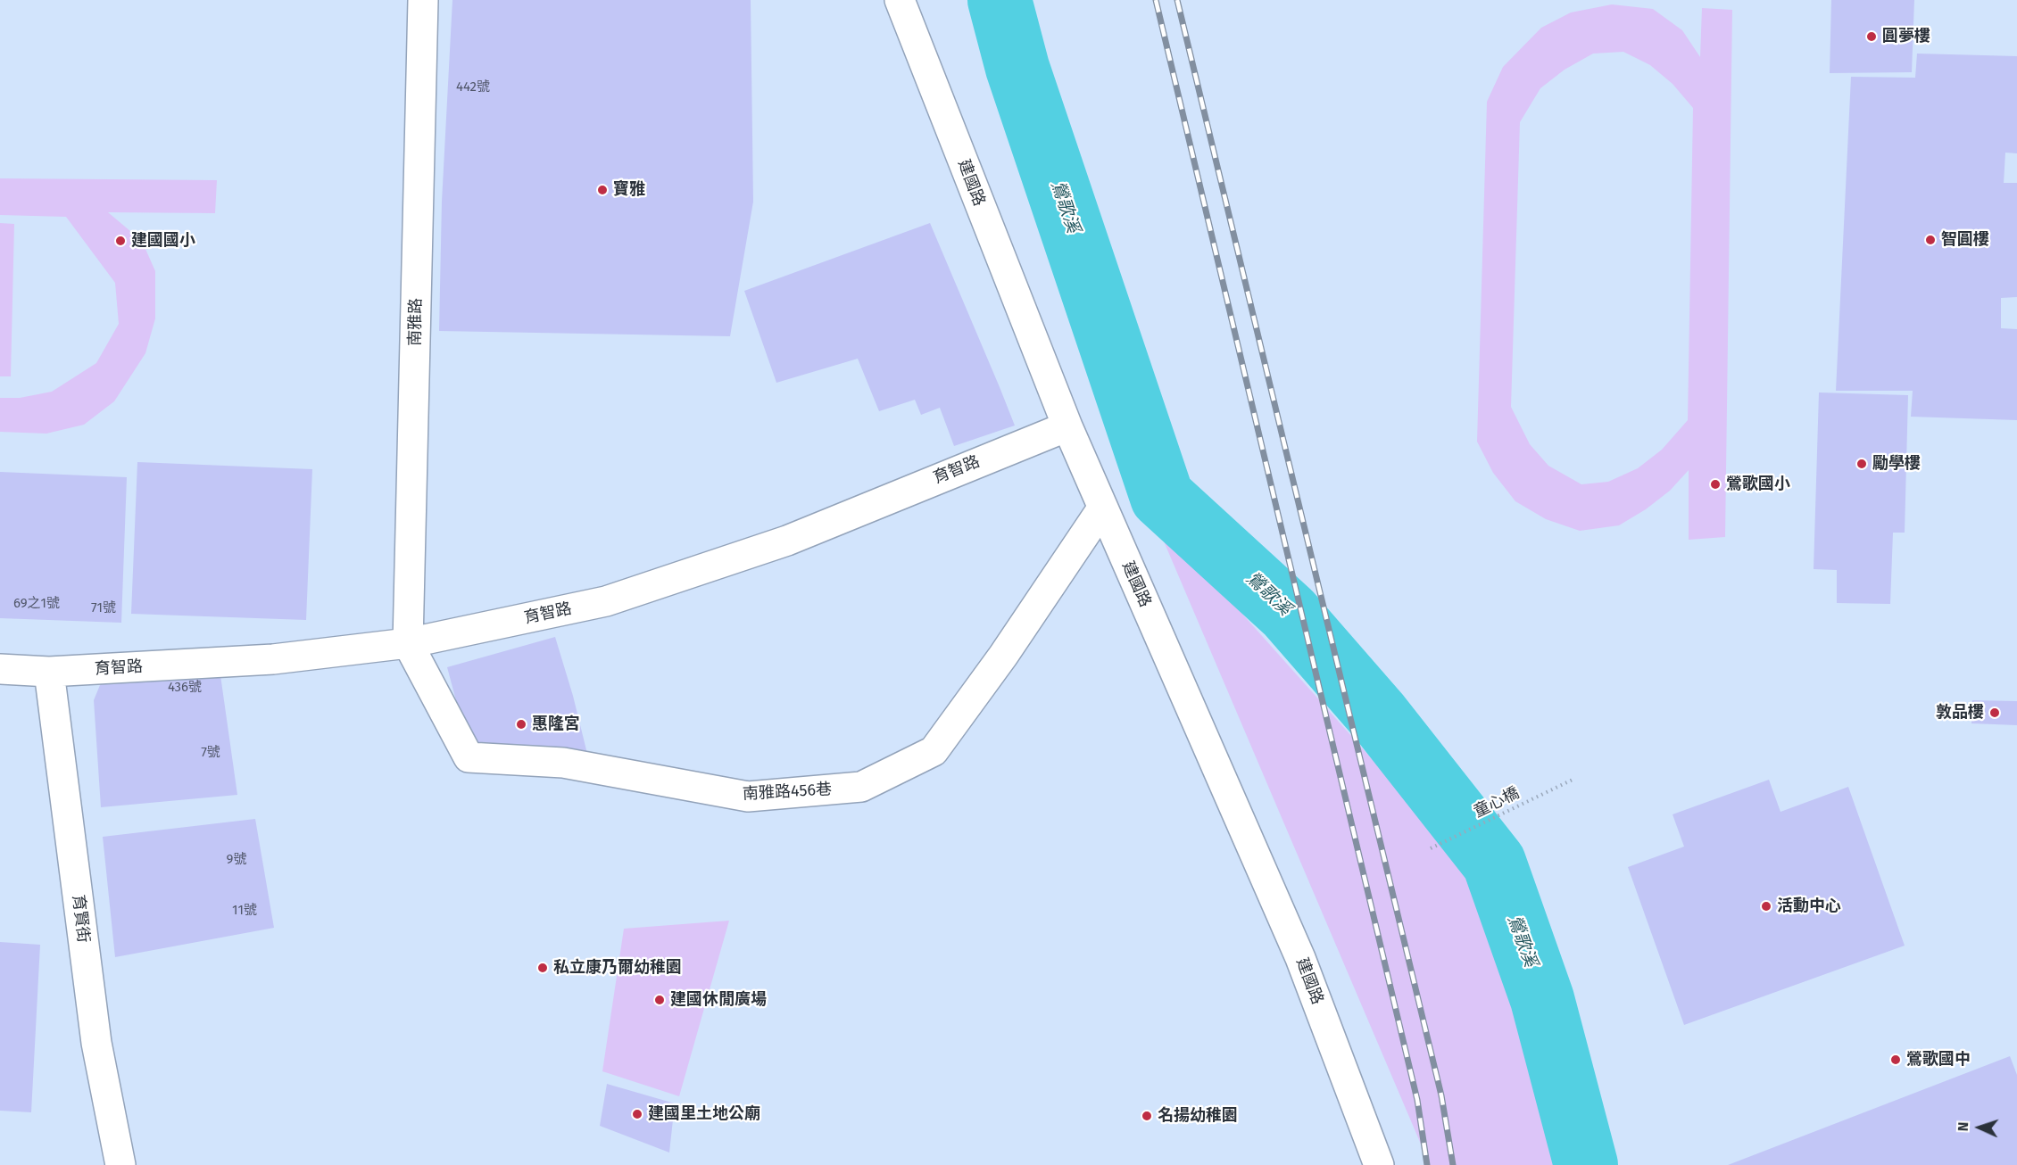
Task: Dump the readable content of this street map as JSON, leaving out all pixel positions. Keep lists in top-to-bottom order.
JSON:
{
  "streets": {
    "street": [
      "建國路",
      "南雅路",
      "育智路",
      "南雅路456巷",
      "育賢街"
    ],
    "path": ["童心橋"]
  },
  "crossings": [
    ["建國路", "育智路"],
    ["建國路", "南雅路456巷"],
    ["南雅路", "育智路"],
    ["南雅路", "南雅路456巷"],
    ["育智路", "南雅路456巷"],
    ["育智路", "育賢街"]
  ],
  "water": ["鶯歌溪"],
  "places": [
    "圓夢樓",
    "寶雅",
    "智圓樓",
    "建國國小",
    "勵學樓",
    "鶯歌國小",
    "敦品樓",
    "惠隆宮",
    "活動中心",
    "私立康乃爾幼稚園",
    "建國休閒廣場",
    "鶯歌國中",
    "建國里土地公廟",
    "名揚幼稚園"
  ],
  "house_numbers": [
    "442號",
    "69之1號",
    "71號",
    "436號",
    "7號",
    "9號",
    "11號"
  ],
  "north": "left"
}
